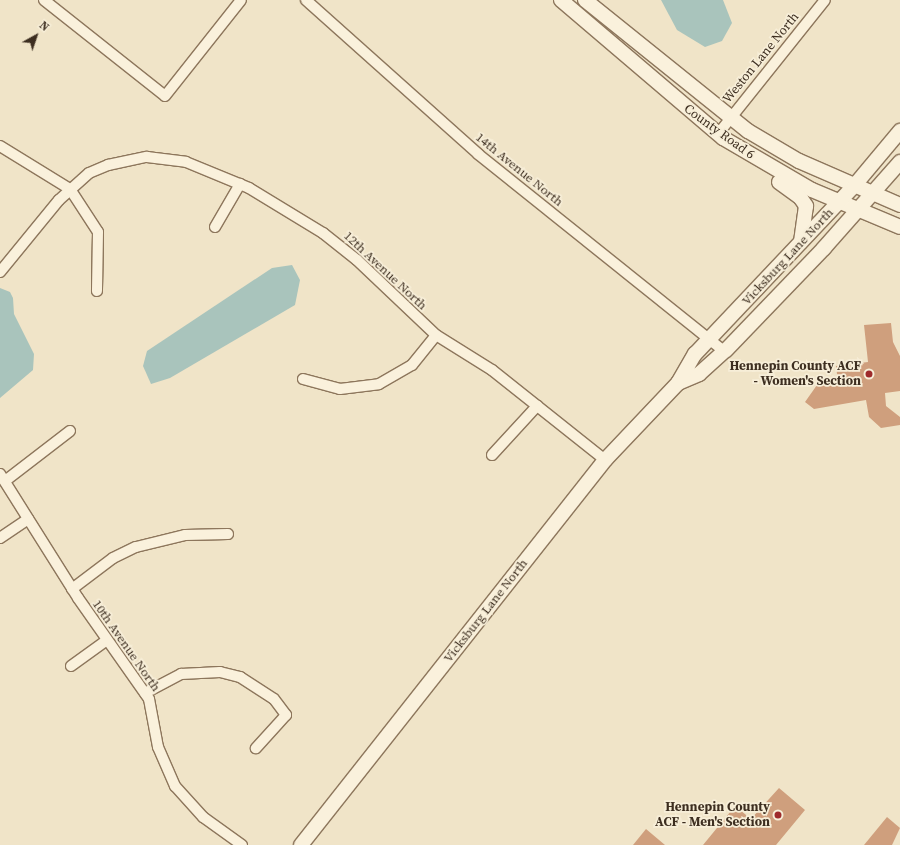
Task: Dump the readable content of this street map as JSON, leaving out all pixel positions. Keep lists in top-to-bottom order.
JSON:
{
  "streets": {
    "main road": ["County Road 6", "Vicksburg Lane North"],
    "street": [
      "Weston Lane North",
      "14th Avenue North",
      "12th Avenue North",
      "10th Avenue North"
    ]
  },
  "crossings": [
    ["Weston Lane North", "County Road 6"],
    ["County Road 6", "Vicksburg Lane North"],
    ["14th Avenue North", "Vicksburg Lane North"],
    ["Vicksburg Lane North", "12th Avenue North"]
  ],
  "places": ["Hennepin County ACF - Women's Section", "Hennepin County ACF - Men's Section"],
  "north": "top right"
}
